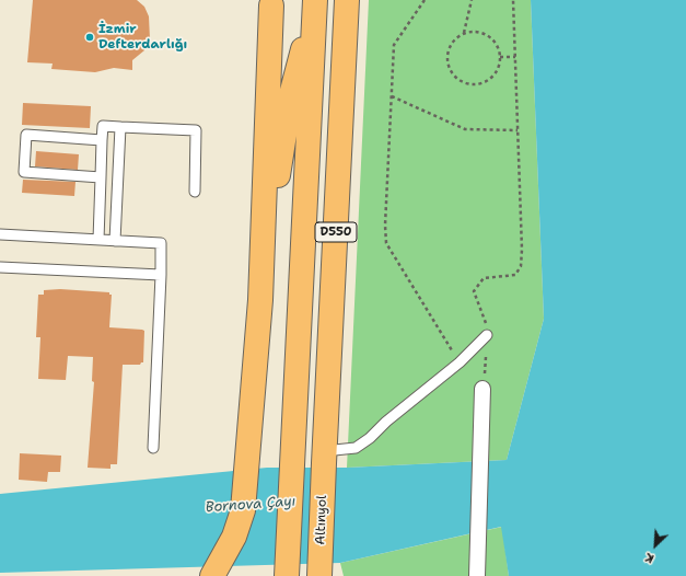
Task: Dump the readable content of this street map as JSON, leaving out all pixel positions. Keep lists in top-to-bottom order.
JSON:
{
  "streets": {
    "highway": ["D550", "Altınyol"]
  },
  "crossings": [
    ["D550", "Altınyol"]
  ],
  "water": ["Bornova Çayı"],
  "places": ["İzmir Defterdarlığı"],
  "north": "bottom left"
}
